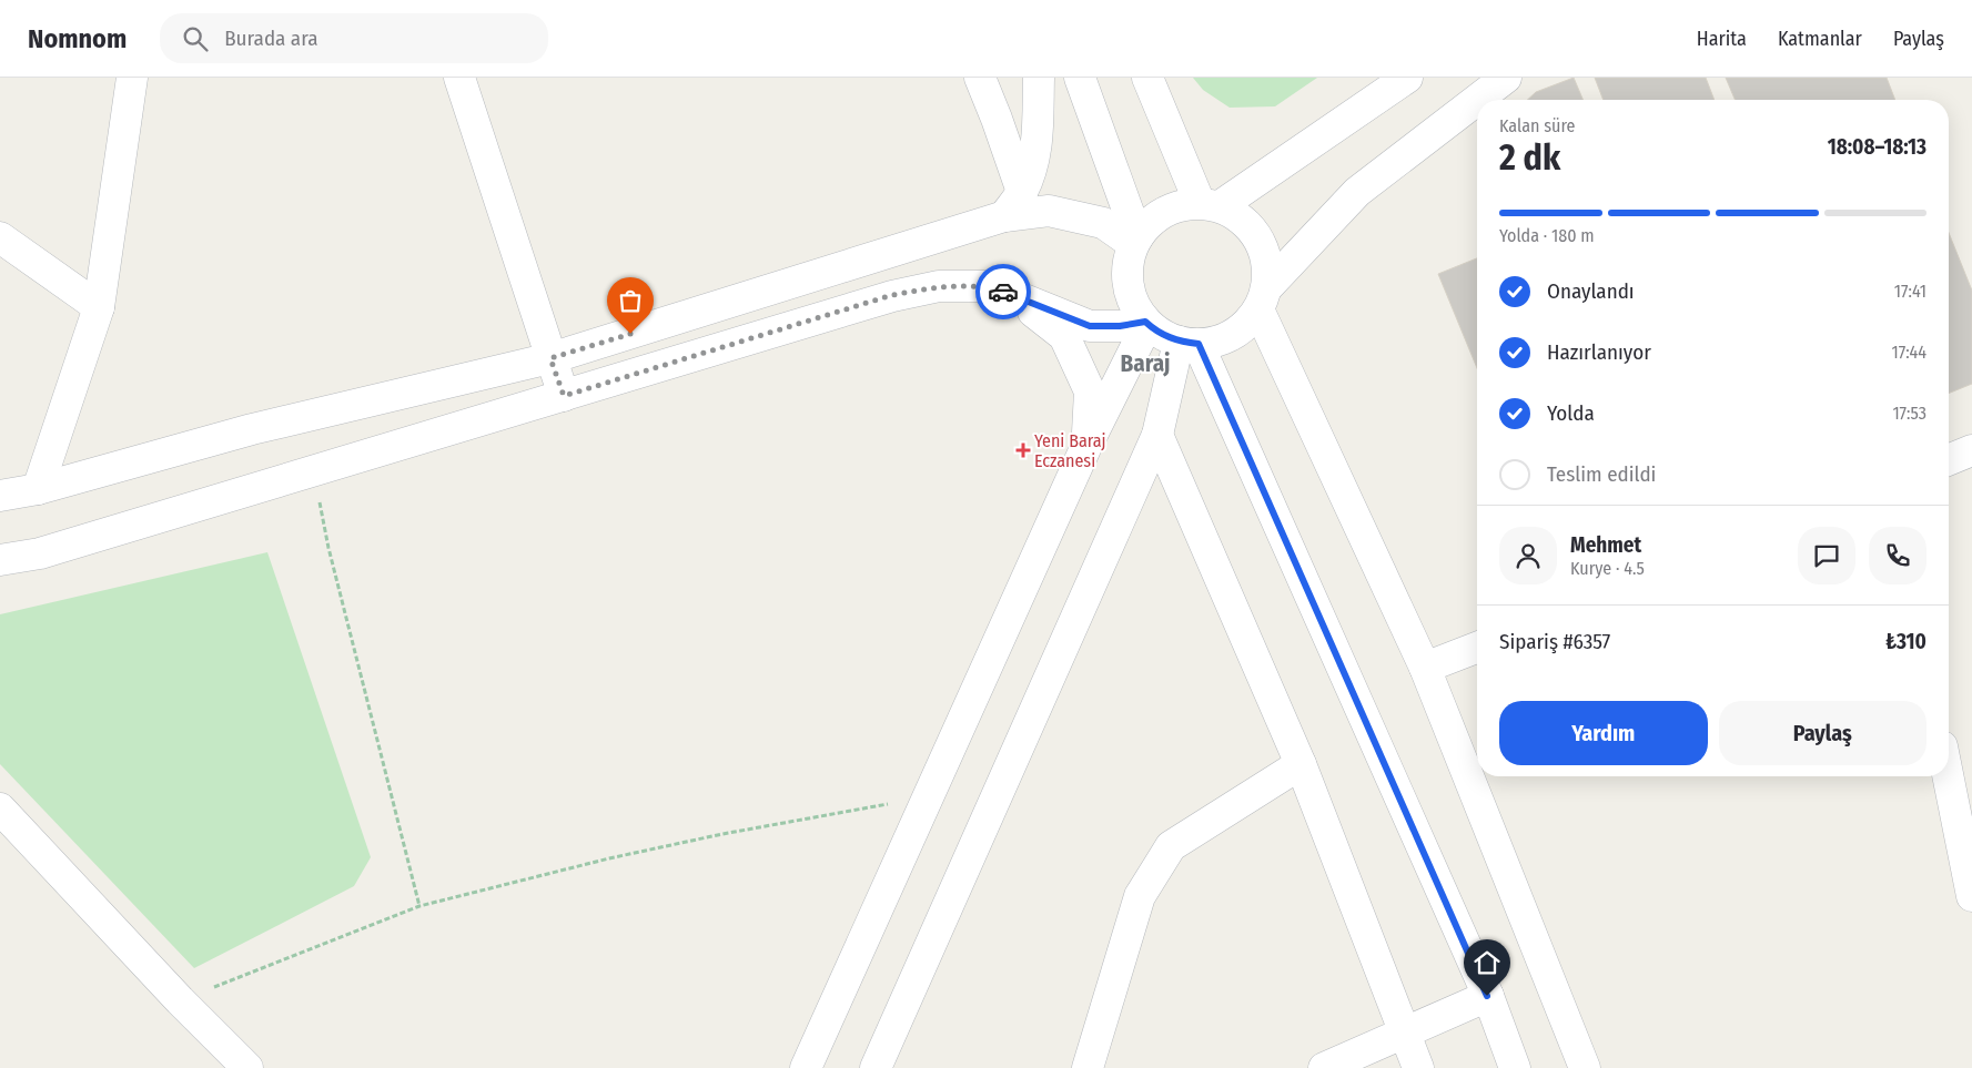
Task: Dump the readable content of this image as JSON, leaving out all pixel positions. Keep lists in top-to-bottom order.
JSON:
{
  "districts": ["Baraj"],
  "places": {
    "health": ["Yeni Baraj Eczanesi"]
  },
  "page": {
    "header": "Nomnom",
    "search": "Burada ara",
    "nav": ["Harita", "Katmanlar", "Paylaş"],
    "heading": ["2 dk", "Kalan süre", "18:08–18:13"],
    "panel": [
      "Mehmet",
      "Kurye · 4.5",
      "Sipariş #6357",
      "₺310"
    ],
    "bar": "Yolda · 180 m",
    "list": [
      ["Onaylandı", "17:41"],
      ["Hazırlanıyor", "17:44"],
      ["Yolda", "17:53"],
      "Teslim edildi"
    ],
    "buttons": ["Yardım", "Paylaş"]
  }
}
